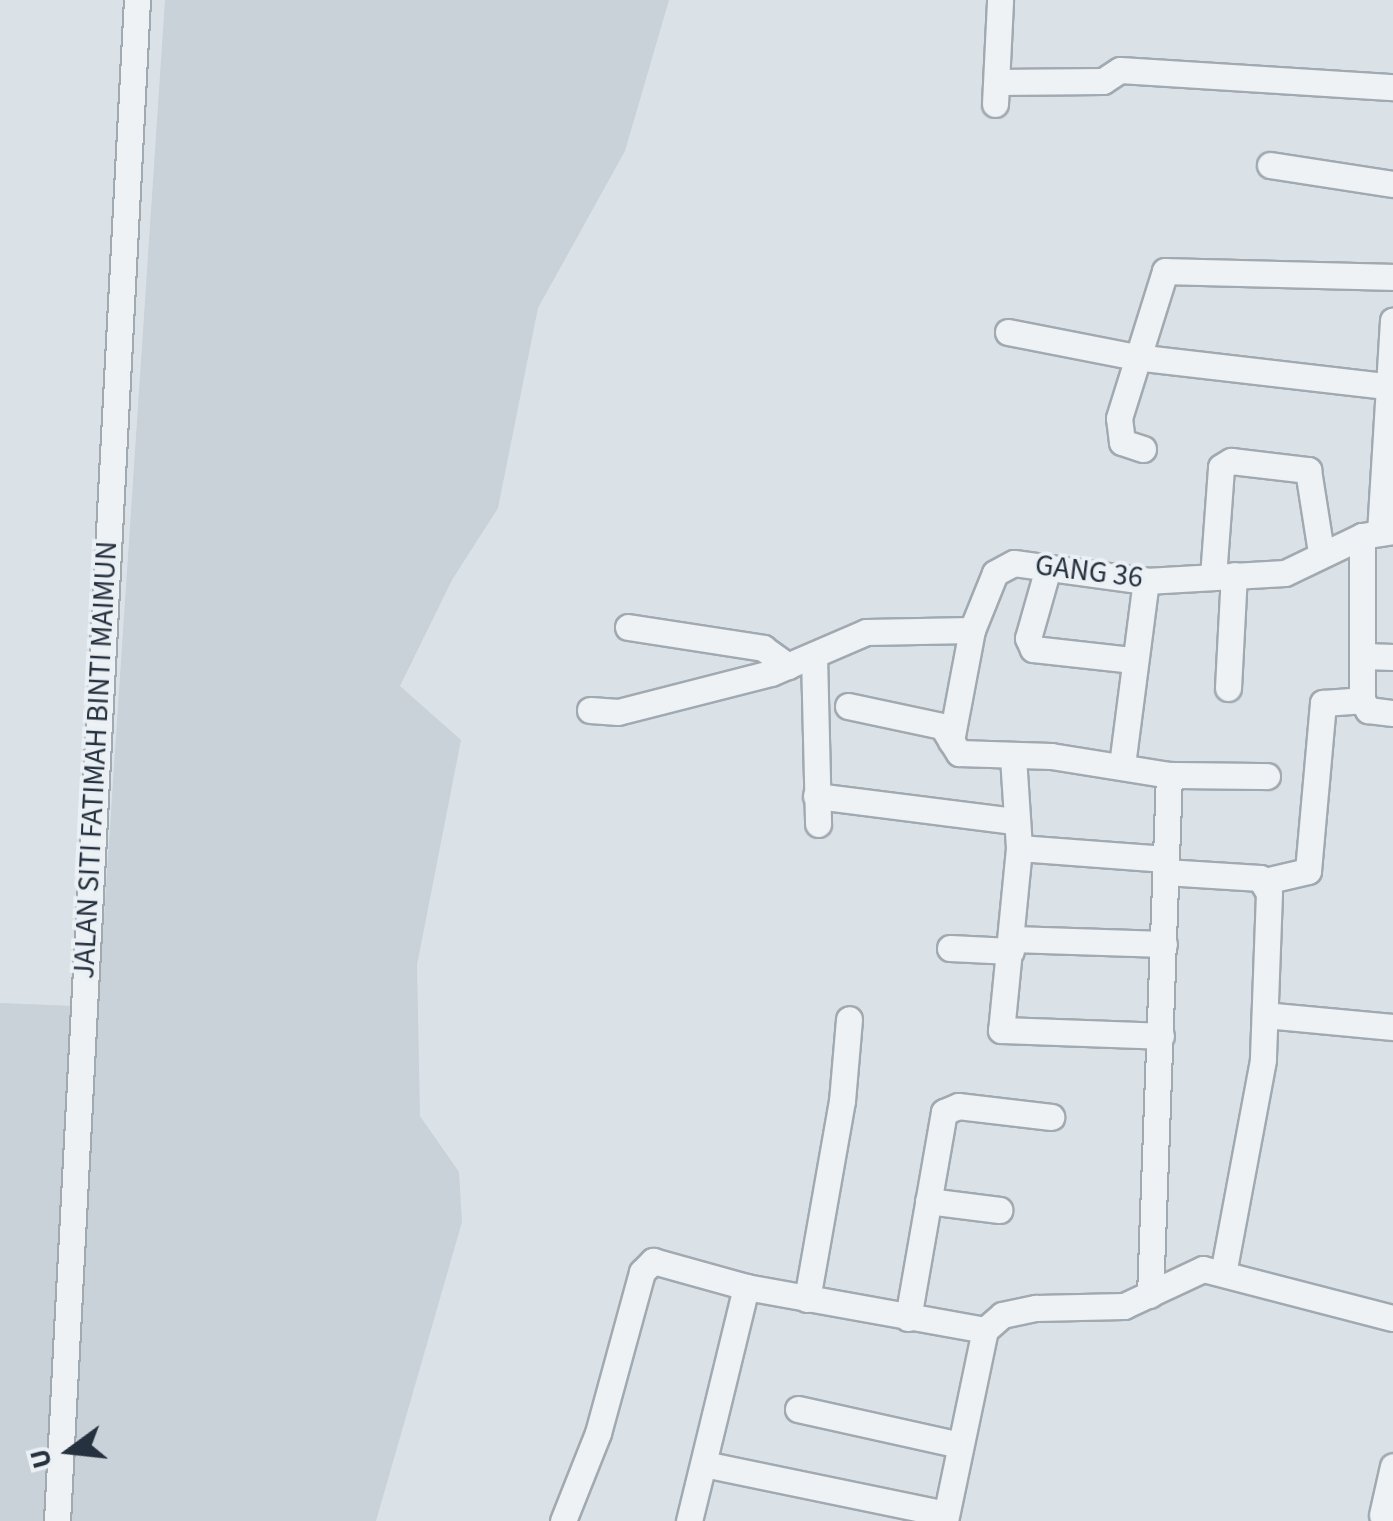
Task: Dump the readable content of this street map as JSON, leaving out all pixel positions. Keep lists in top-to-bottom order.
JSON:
{
  "streets": {
    "street": ["GANG 36", "JALAN SITI FATIMAH BINTI MAIMUN"]
  },
  "north": "left"
}
